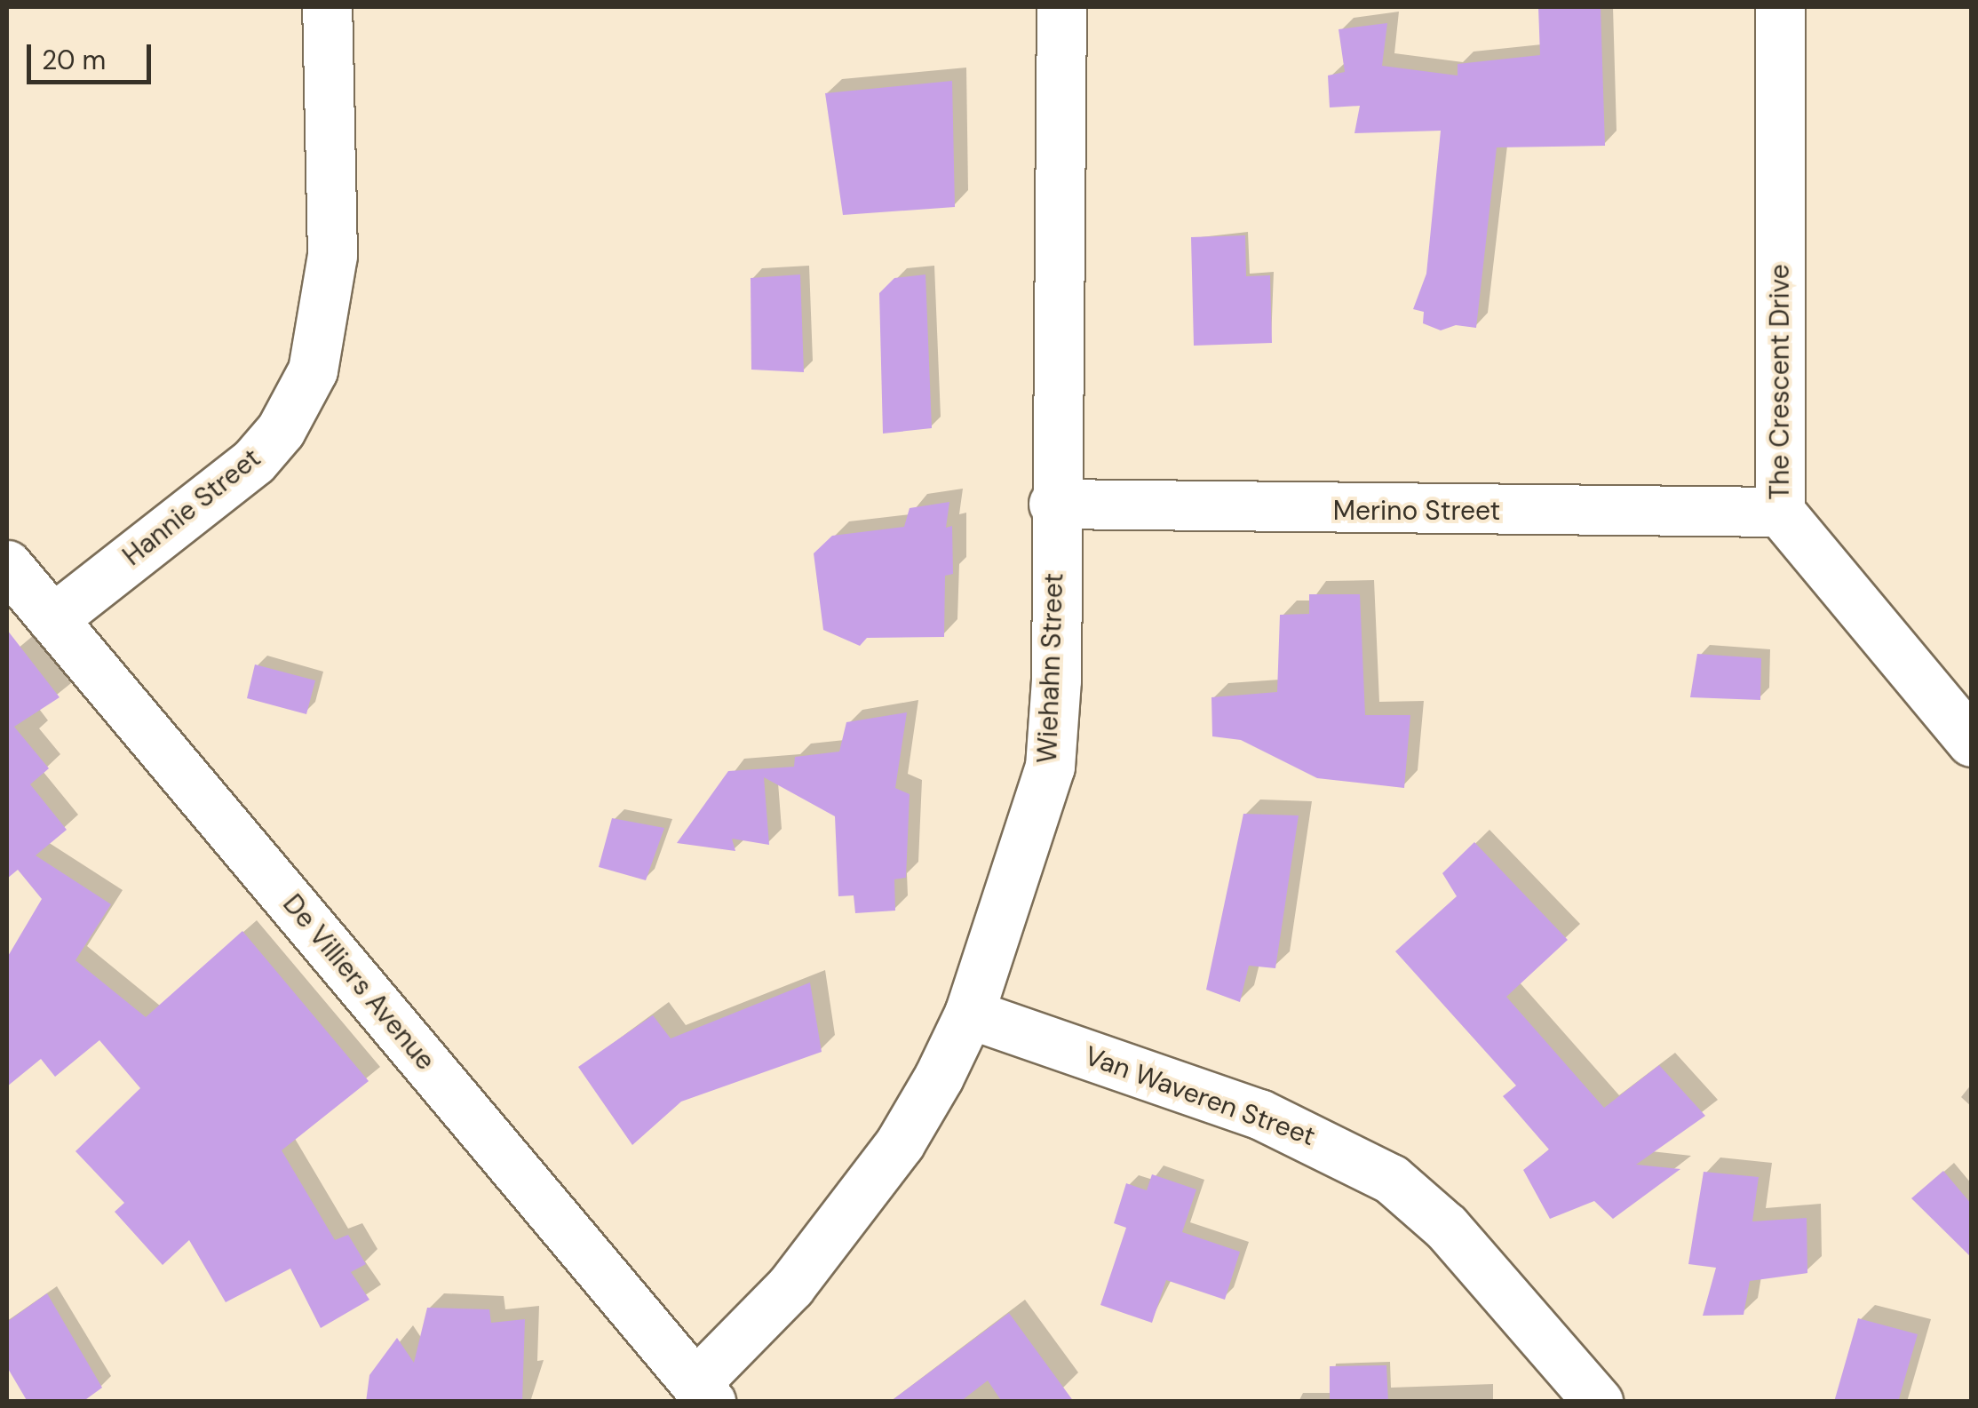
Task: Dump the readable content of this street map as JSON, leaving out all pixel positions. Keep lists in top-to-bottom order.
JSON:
{
  "streets": {
    "street": [
      "The Crescent Drive",
      "Hannie Street",
      "Merino Street",
      "Wiehahn Street",
      "De Villiers Avenue",
      "Van Waveren Street"
    ]
  },
  "crossings": [
    ["The Crescent Drive", "Merino Street"],
    ["Hannie Street", "De Villiers Avenue"],
    ["Merino Street", "Wiehahn Street"],
    ["Wiehahn Street", "De Villiers Avenue"],
    ["Wiehahn Street", "Van Waveren Street"]
  ],
  "scale_bar": "20 m"
}
